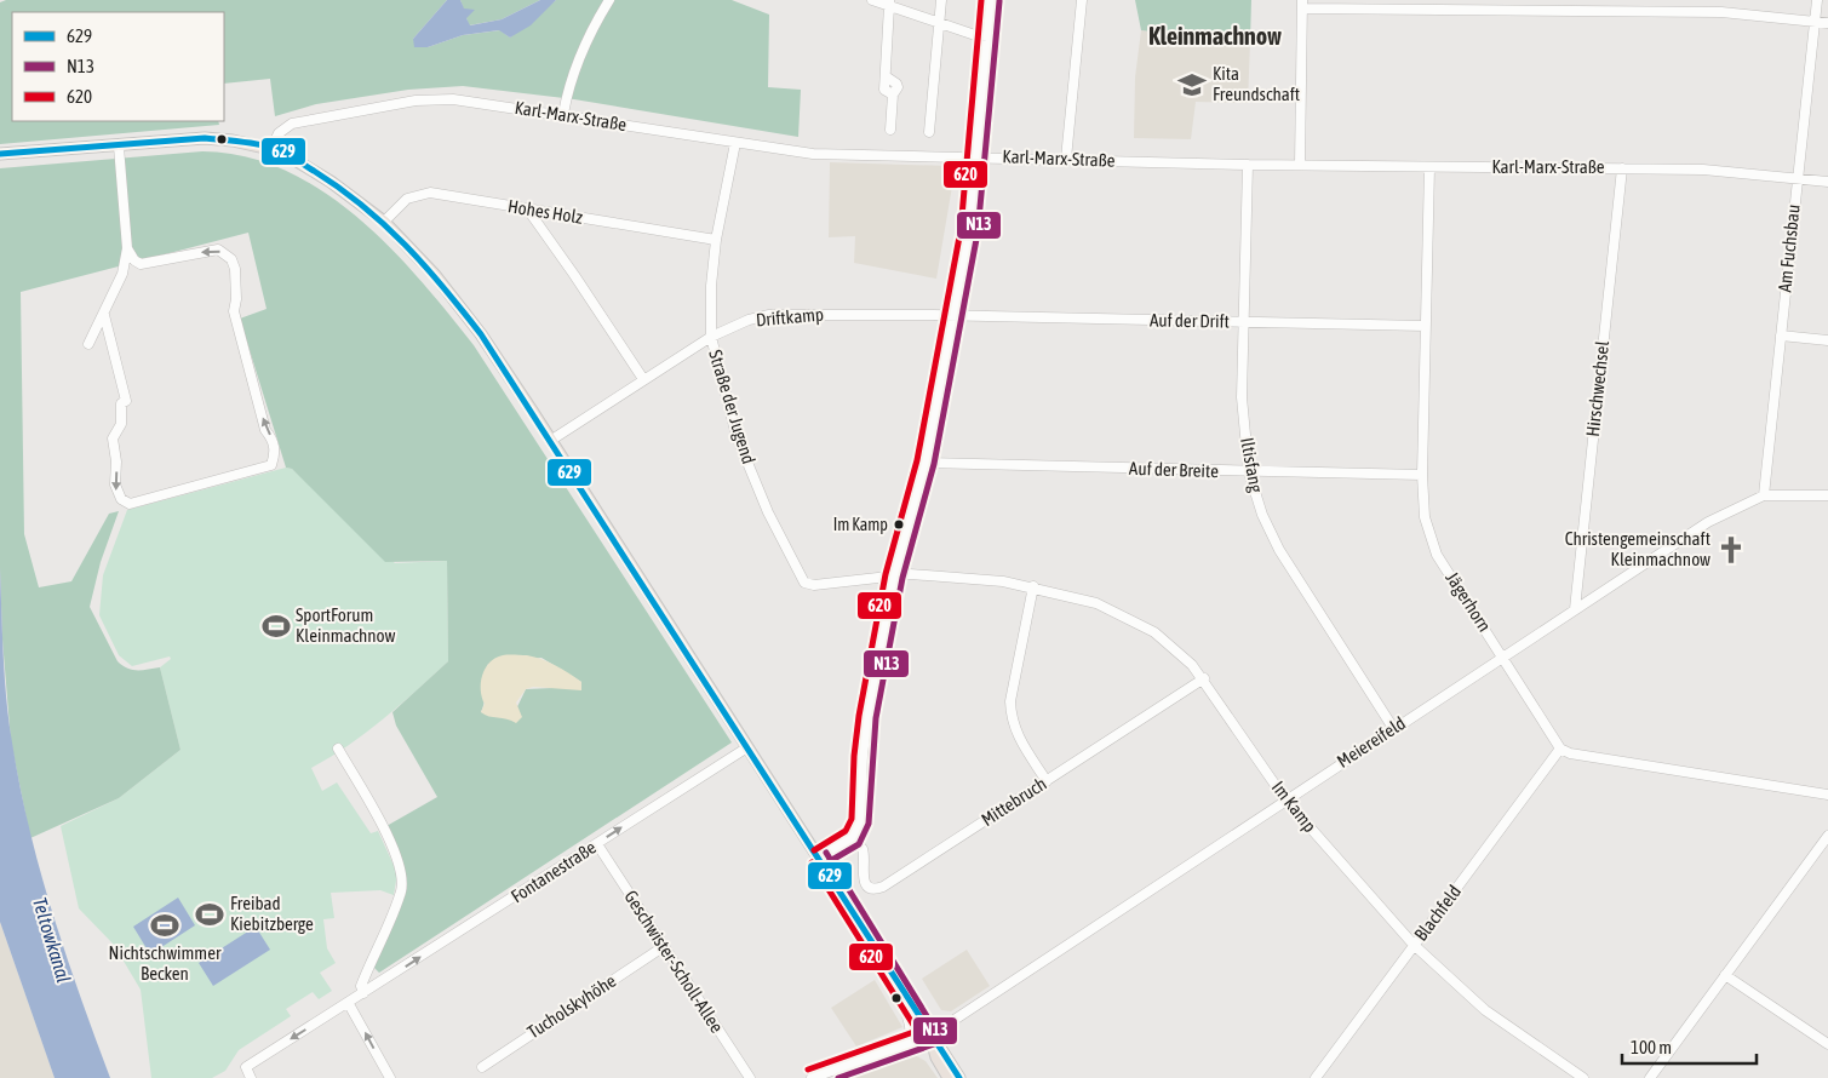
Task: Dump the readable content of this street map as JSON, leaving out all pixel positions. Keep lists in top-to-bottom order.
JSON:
{
  "streets": {
    "street": [
      "Karl-Marx-Straße",
      "Hohes Holz",
      "Am Fuchsbau",
      "Driftkamp",
      "Auf der Drift",
      "Hirschwechsel",
      "Straße der Jugend",
      "Iltisfang",
      "Auf der Breite",
      "Jägerhorn",
      "Meiereifeld",
      "Mittebruch",
      "Im Kamp",
      "Fontanestraße",
      "Blachfeld",
      "Geschwister-Scholl-Allee",
      "Tucholskyhöhe"
    ]
  },
  "crossings": [
    ["Karl-Marx-Straße", "Am Fuchsbau"],
    ["Karl-Marx-Straße", "Hirschwechsel"],
    ["Karl-Marx-Straße", "Straße der Jugend"],
    ["Karl-Marx-Straße", "Iltisfang"],
    ["Karl-Marx-Straße", "Jägerhorn"],
    ["Hohes Holz", "Straße der Jugend"],
    ["Am Fuchsbau", "Meiereifeld"],
    ["Driftkamp", "Auf der Drift"],
    ["Driftkamp", "Straße der Jugend"],
    ["Auf der Drift", "Iltisfang"],
    ["Auf der Drift", "Jägerhorn"],
    ["Hirschwechsel", "Meiereifeld"],
    ["Straße der Jugend", "Im Kamp"],
    ["Iltisfang", "Auf der Breite"],
    ["Iltisfang", "Meiereifeld"],
    ["Auf der Breite", "Jägerhorn"],
    ["Jägerhorn", "Meiereifeld"],
    ["Jägerhorn", "Blachfeld"],
    ["Meiereifeld", "Im Kamp"],
    ["Mittebruch", "Im Kamp"],
    ["Im Kamp", "Blachfeld"],
    ["Fontanestraße", "Geschwister-Scholl-Allee"],
    ["Geschwister-Scholl-Allee", "Tucholskyhöhe"]
  ],
  "districts": ["Kleinmachnow"],
  "water": ["Teltowkanal"],
  "places": {
    "school or university": ["Kita Freundschaft"],
    "other": ["Im Kamp"],
    "church": ["Christengemeinschaft Kleinmachnow"],
    "sports": ["SportForum Kleinmachnow", "Freibad Kiebitzberge", "Nichtschwimmer Becken"]
  },
  "lines": ["transit line 620", "transit line N13", "transit line 629"],
  "legend": ["629", "N13", "620"],
  "scale_bar": "100 m"
}
